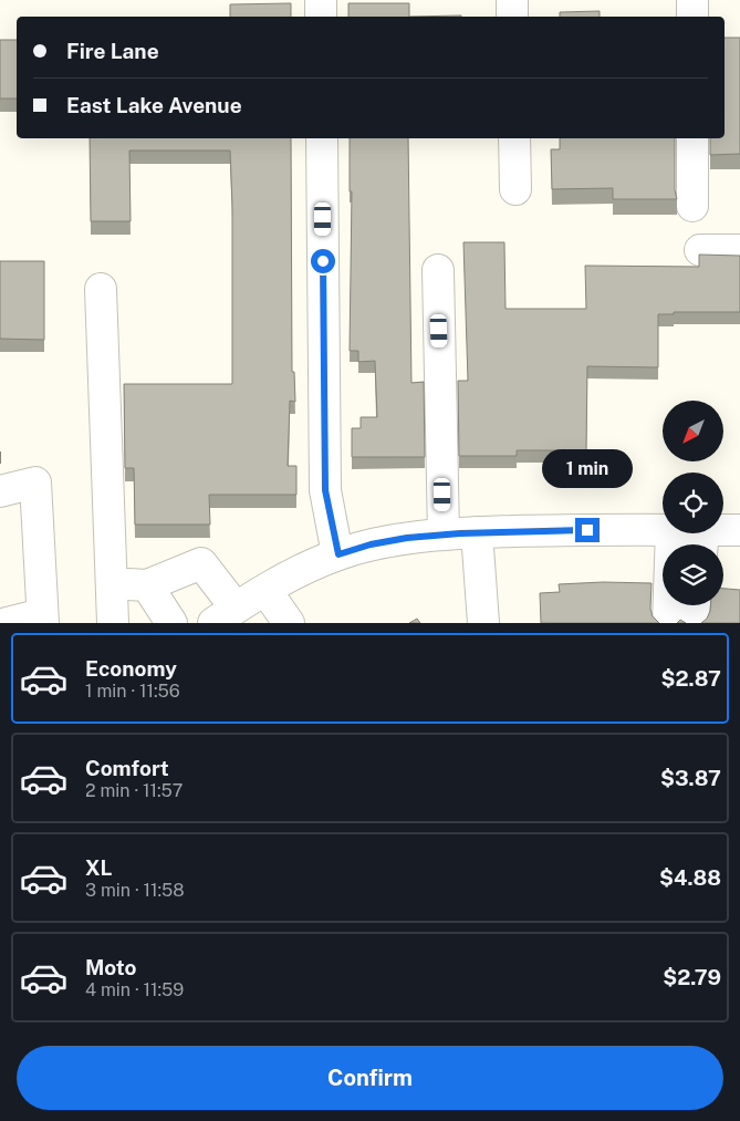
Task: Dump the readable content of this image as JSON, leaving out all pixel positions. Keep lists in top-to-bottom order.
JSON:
{
  "north": "bottom left",
  "page": {
    "banner": ["Fire Lane", "East Lake Avenue"],
    "bubble": "1 min",
    "list": [
      {
        "name": "Economy",
        "note": "1 min · 11:56",
        "value": "$2.87"
      },
      {
        "name": "Comfort",
        "note": "2 min · 11:57",
        "value": "$3.87"
      },
      {
        "name": "XL",
        "note": "3 min · 11:58",
        "value": "$4.88"
      },
      {
        "name": "Moto",
        "note": "4 min · 11:59",
        "value": "$2.79"
      }
    ],
    "buttons": "Confirm"
  }
}
